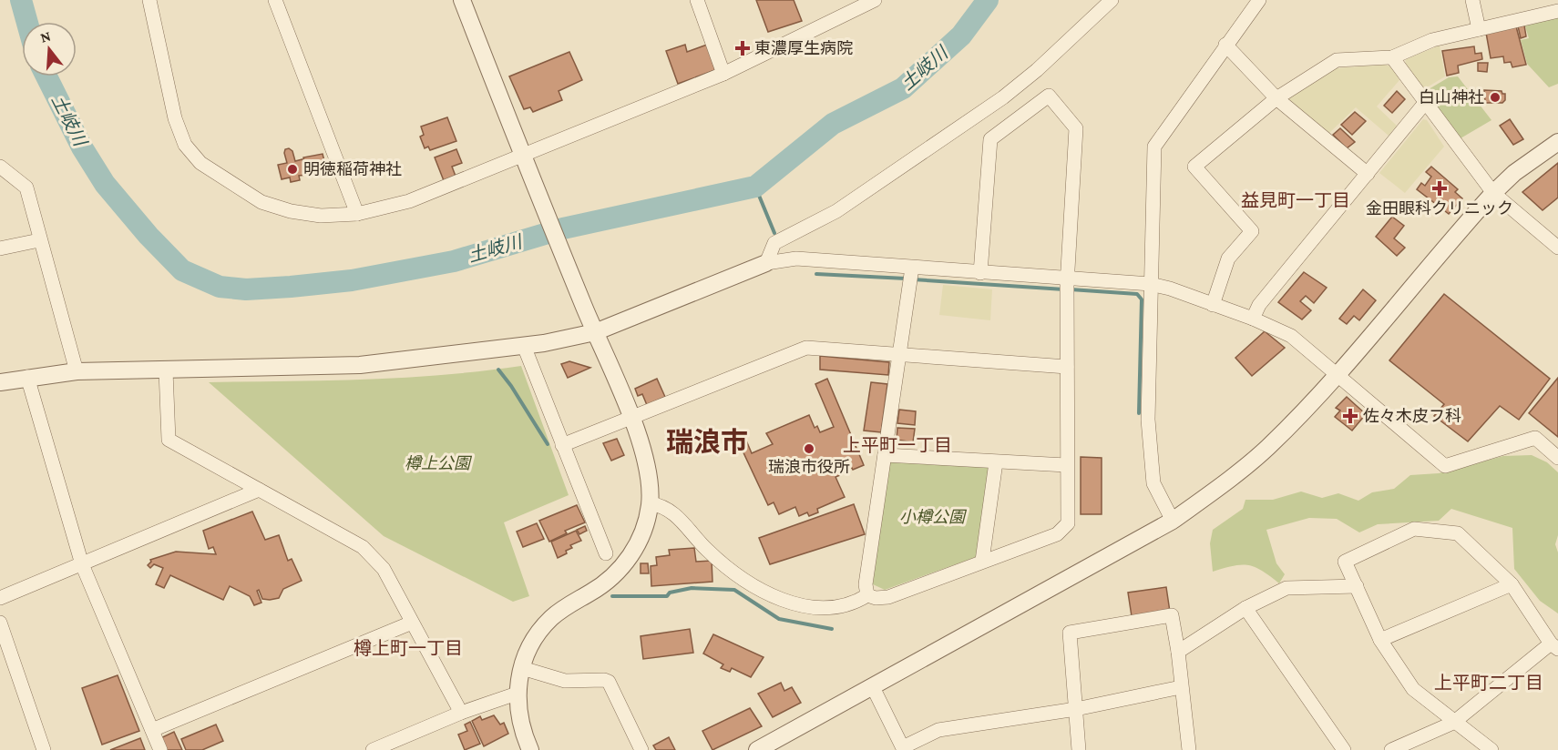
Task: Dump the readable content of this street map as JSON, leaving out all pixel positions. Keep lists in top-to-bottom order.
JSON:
{
  "districts": [
    "益見町一丁目",
    "瑞浪市",
    "上平町一丁目",
    "樽上町一丁目",
    "上平町二丁目"
  ],
  "water": ["土岐川"],
  "parks": ["樽上公園", "小樽公園"],
  "places": {
    "health": ["東濃厚生病院", "金田眼科クリニック", "佐々木皮フ科"],
    "other": ["白山神社", "明徳稲荷神社", "瑞浪市役所"]
  },
  "north": "top"
}
